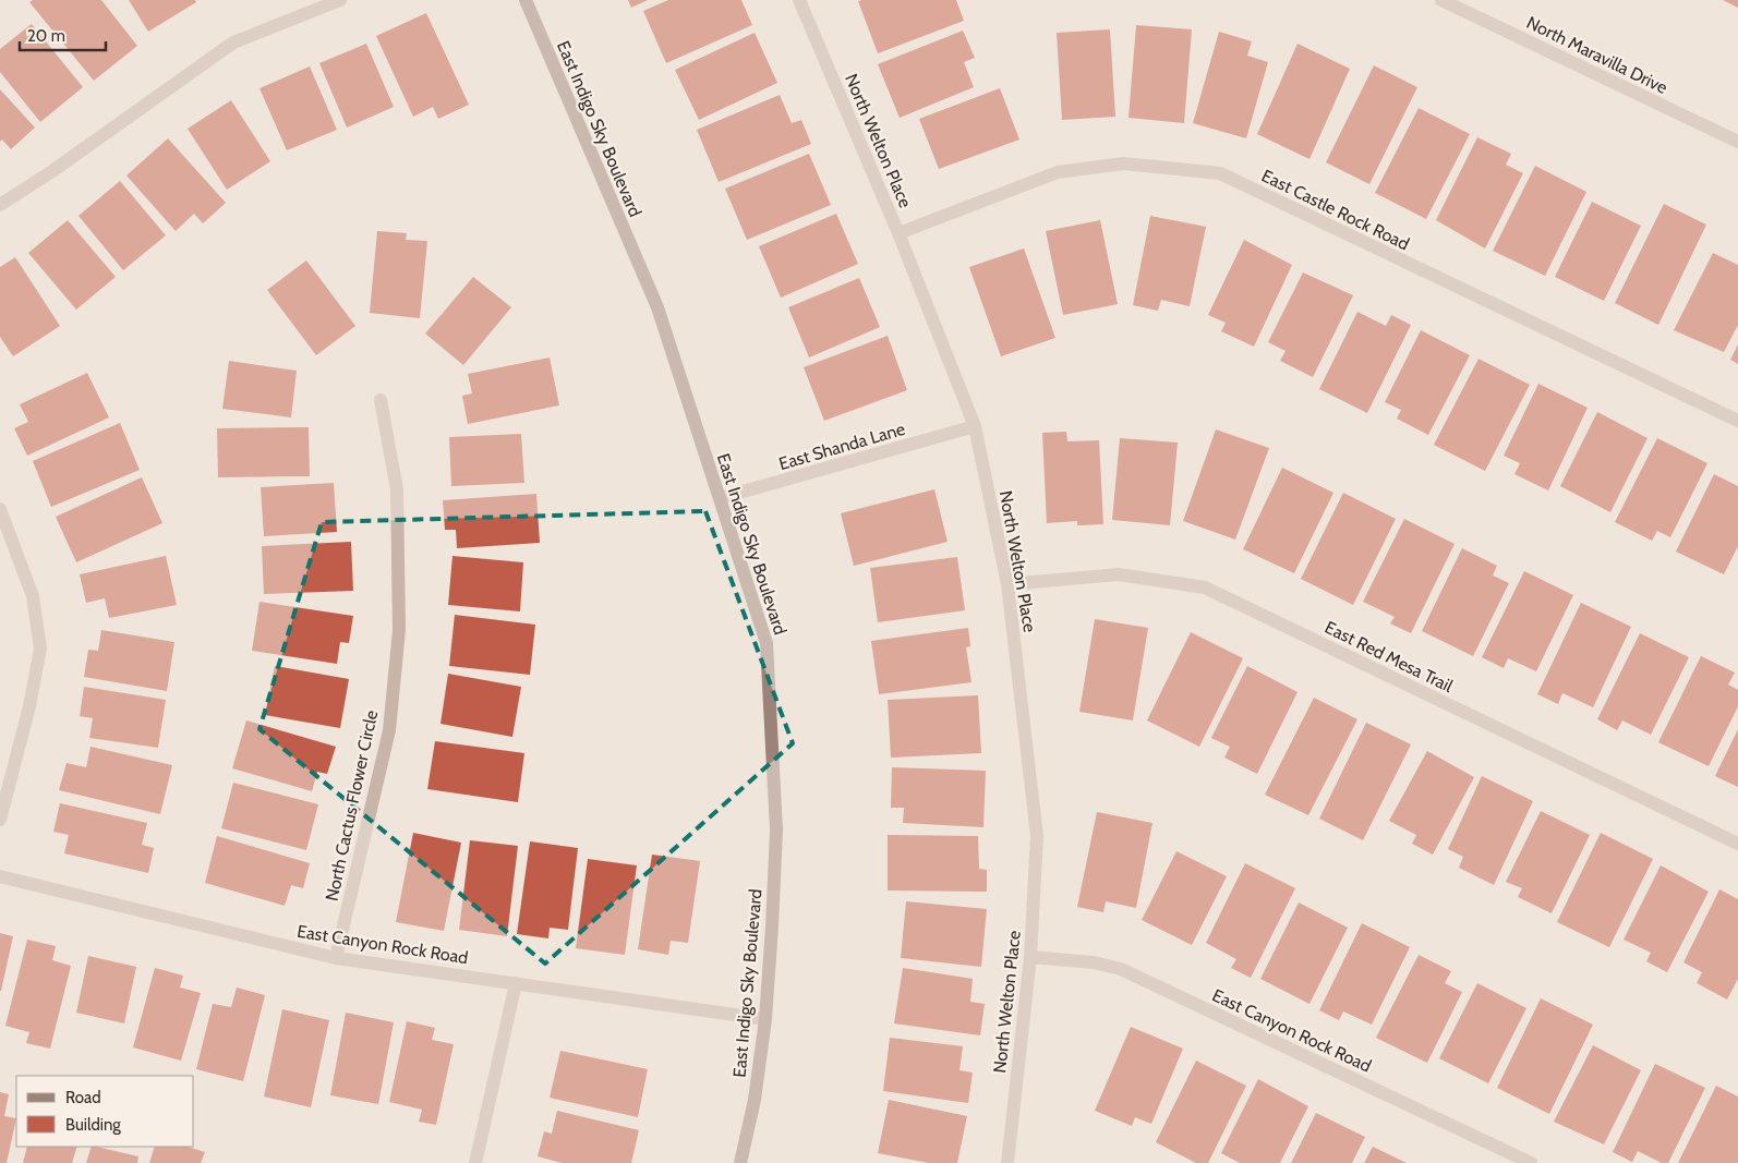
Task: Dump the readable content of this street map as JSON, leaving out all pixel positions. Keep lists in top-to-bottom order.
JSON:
{
  "streets": {
    "street": [
      "North Maravilla Drive",
      "East Indigo Sky Boulevard",
      "North Welton Place",
      "East Castle Rock Road",
      "East Shanda Lane",
      "East Red Mesa Trail",
      "North Cactus Flower Circle",
      "East Canyon Rock Road"
    ]
  },
  "crossings": [
    ["East Indigo Sky Boulevard", "East Shanda Lane"],
    ["East Indigo Sky Boulevard", "East Canyon Rock Road"],
    ["North Welton Place", "East Castle Rock Road"],
    ["North Welton Place", "East Shanda Lane"],
    ["North Welton Place", "East Red Mesa Trail"],
    ["North Welton Place", "East Canyon Rock Road"],
    ["North Cactus Flower Circle", "East Canyon Rock Road"]
  ],
  "legend": ["Road", "Building"],
  "scale_bar": "20 m"
}
